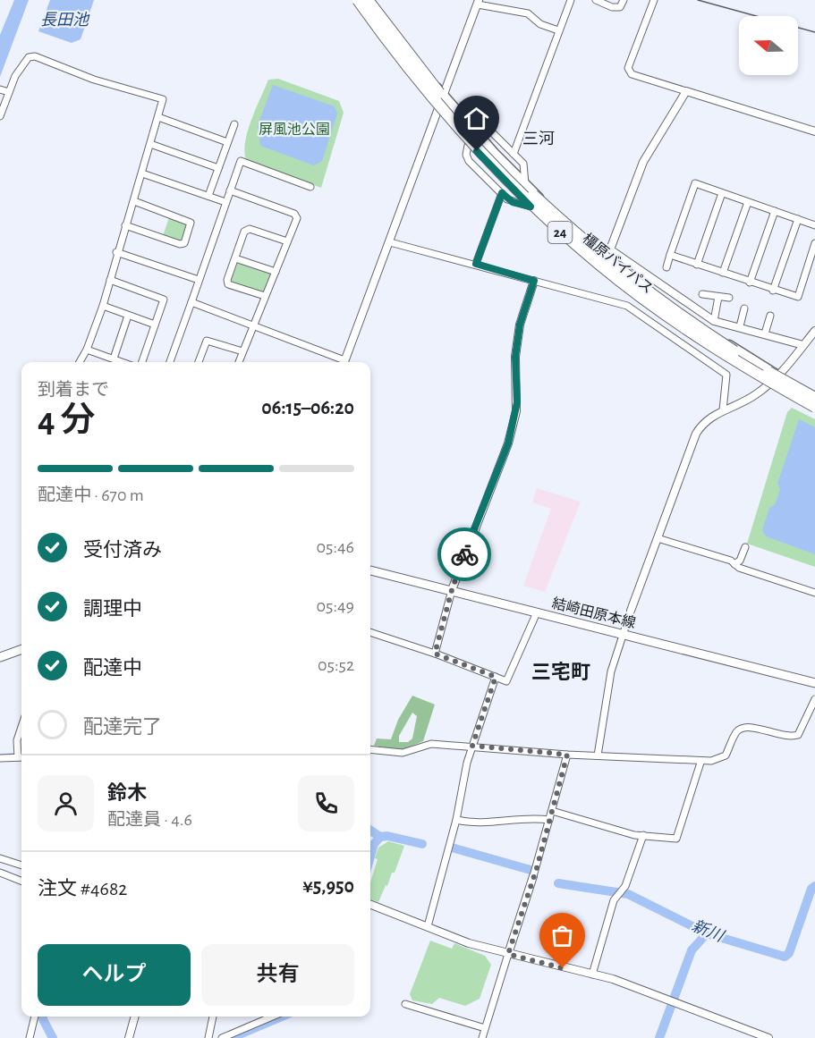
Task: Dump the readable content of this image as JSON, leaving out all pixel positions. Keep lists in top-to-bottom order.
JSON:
{
  "streets": {
    "highway": ["24", "橿原バイパス"],
    "main road": ["結崎田原本線"]
  },
  "districts": ["三河", "三宅町"],
  "water": ["長田池", "新川"],
  "parks": ["屏風池公園"],
  "north": "left",
  "page": {
    "heading": ["4 分", "到着まで", "06:15–06:20"],
    "panel": [
      "鈴木",
      "配達員 · 4.6",
      "注文 #4682",
      "¥5,950"
    ],
    "bar": "配達中 · 670 m",
    "list": [
      ["受付済み", "05:46"],
      ["調理中", "05:49"],
      ["配達中", "05:52"],
      "配達完了"
    ],
    "buttons": ["ヘルプ", "共有"]
  }
}
